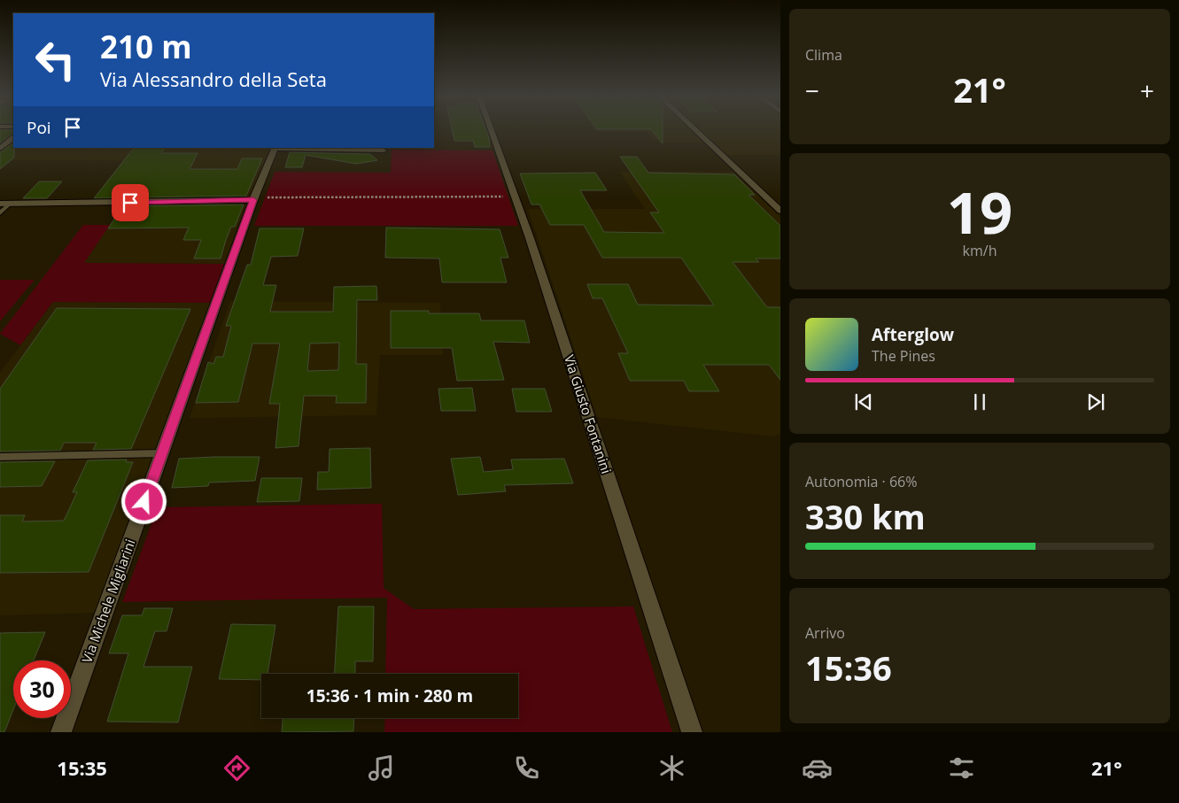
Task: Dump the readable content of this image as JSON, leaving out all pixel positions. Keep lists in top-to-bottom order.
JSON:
{
  "streets": {
    "street": ["Via Giusto Fontanini", "Via Michele Migliarini"]
  },
  "page": {
    "tile": [
      "Clima",
      ["19", "km/h"],
      ["Autonomia · 66%", "330 km"],
      ["Arrivo", "15:36"]
    ],
    "turn": ["210 m", "Via Alessandro della Seta"],
    "heat": ["−", "21°", "+"],
    "then": "Poi",
    "song": ["Afterglow", "The Pines"],
    "limit": "30",
    "trip": "15:36 · 1 min · 280 m",
    "tabs": ["15:35", "21°"]
  }
}
